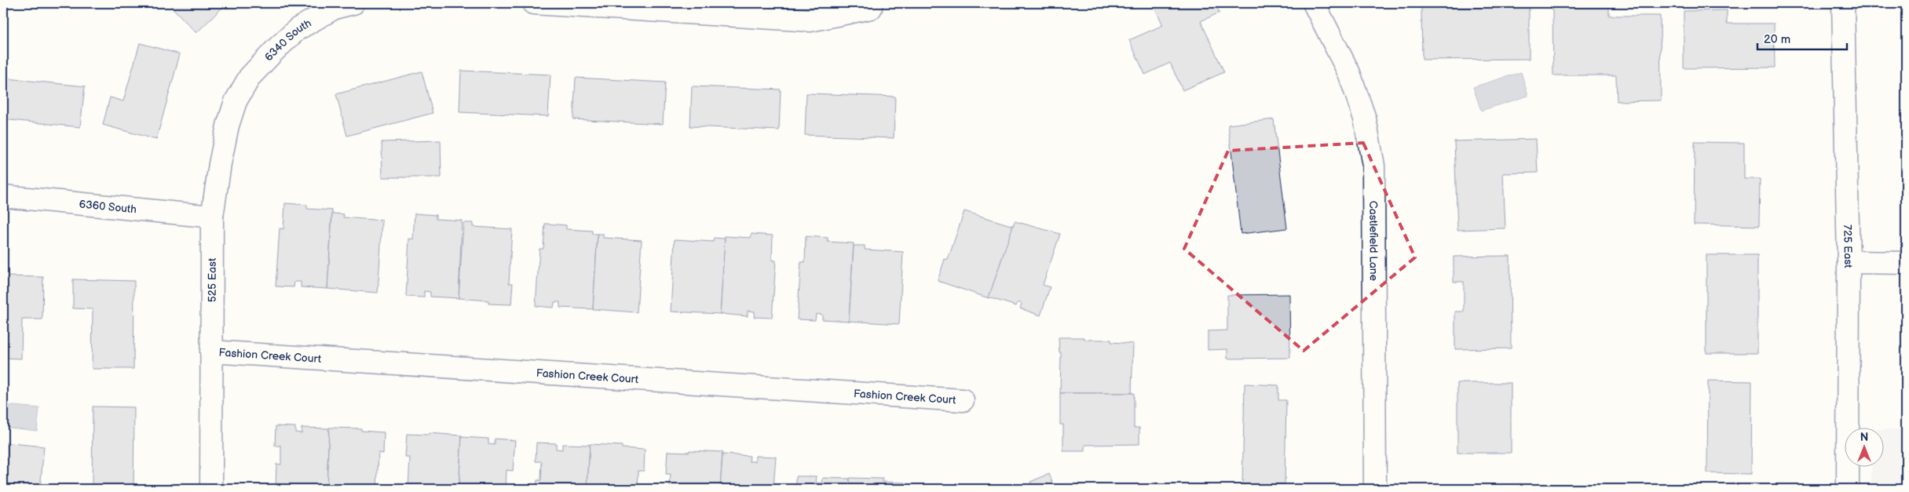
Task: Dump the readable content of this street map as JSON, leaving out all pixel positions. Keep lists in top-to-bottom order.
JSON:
{
  "streets": {
    "street": [
      "6340 South",
      "6360 South",
      "Castlefield Lane",
      "725 East",
      "525 East",
      "Fashion Creek Court"
    ]
  },
  "crossings": [
    ["6340 South", "525 East"],
    ["6360 South", "525 East"],
    ["525 East", "Fashion Creek Court"]
  ],
  "scale_bar": "20 m",
  "north": "top"
}
